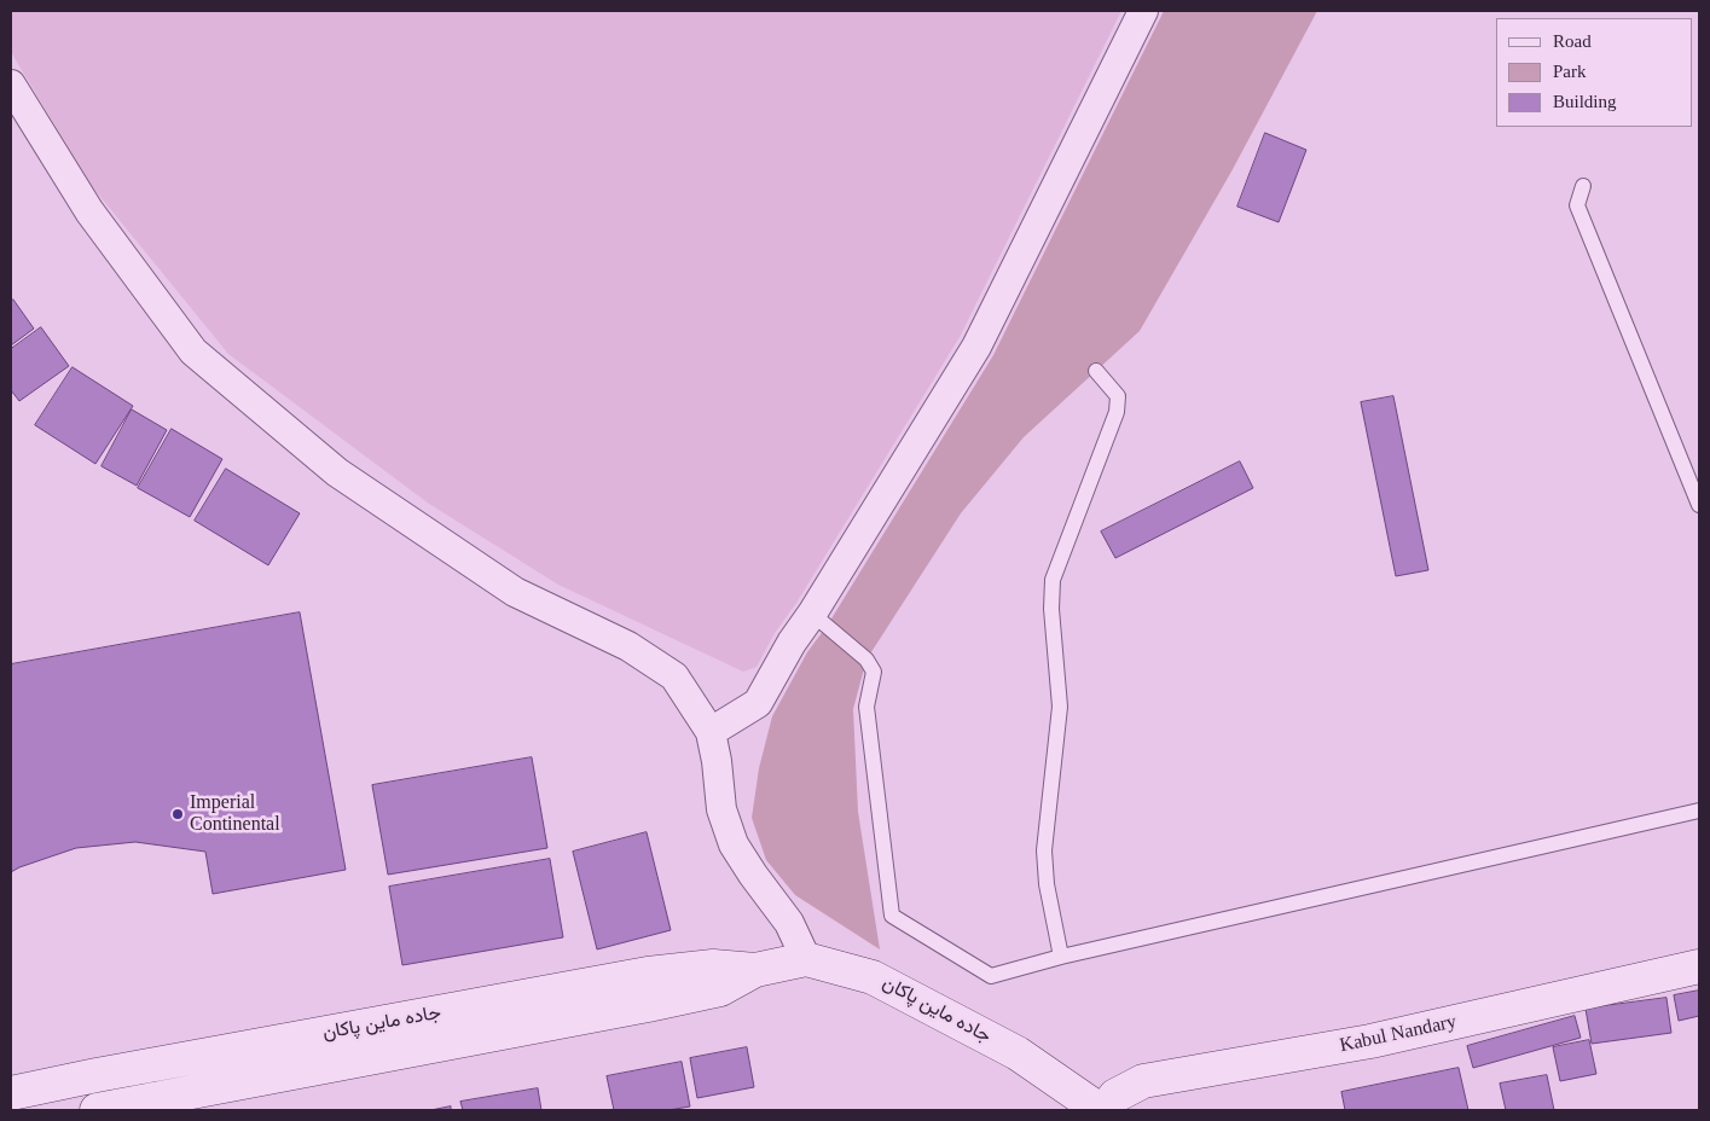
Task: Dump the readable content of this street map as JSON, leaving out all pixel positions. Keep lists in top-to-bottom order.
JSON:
{
  "streets": {
    "main road": ["جاده ماین پاکان", "Kabul Nandary"]
  },
  "places": ["Imperial Continental"],
  "legend": ["Road", "Park", "Building"]
}
